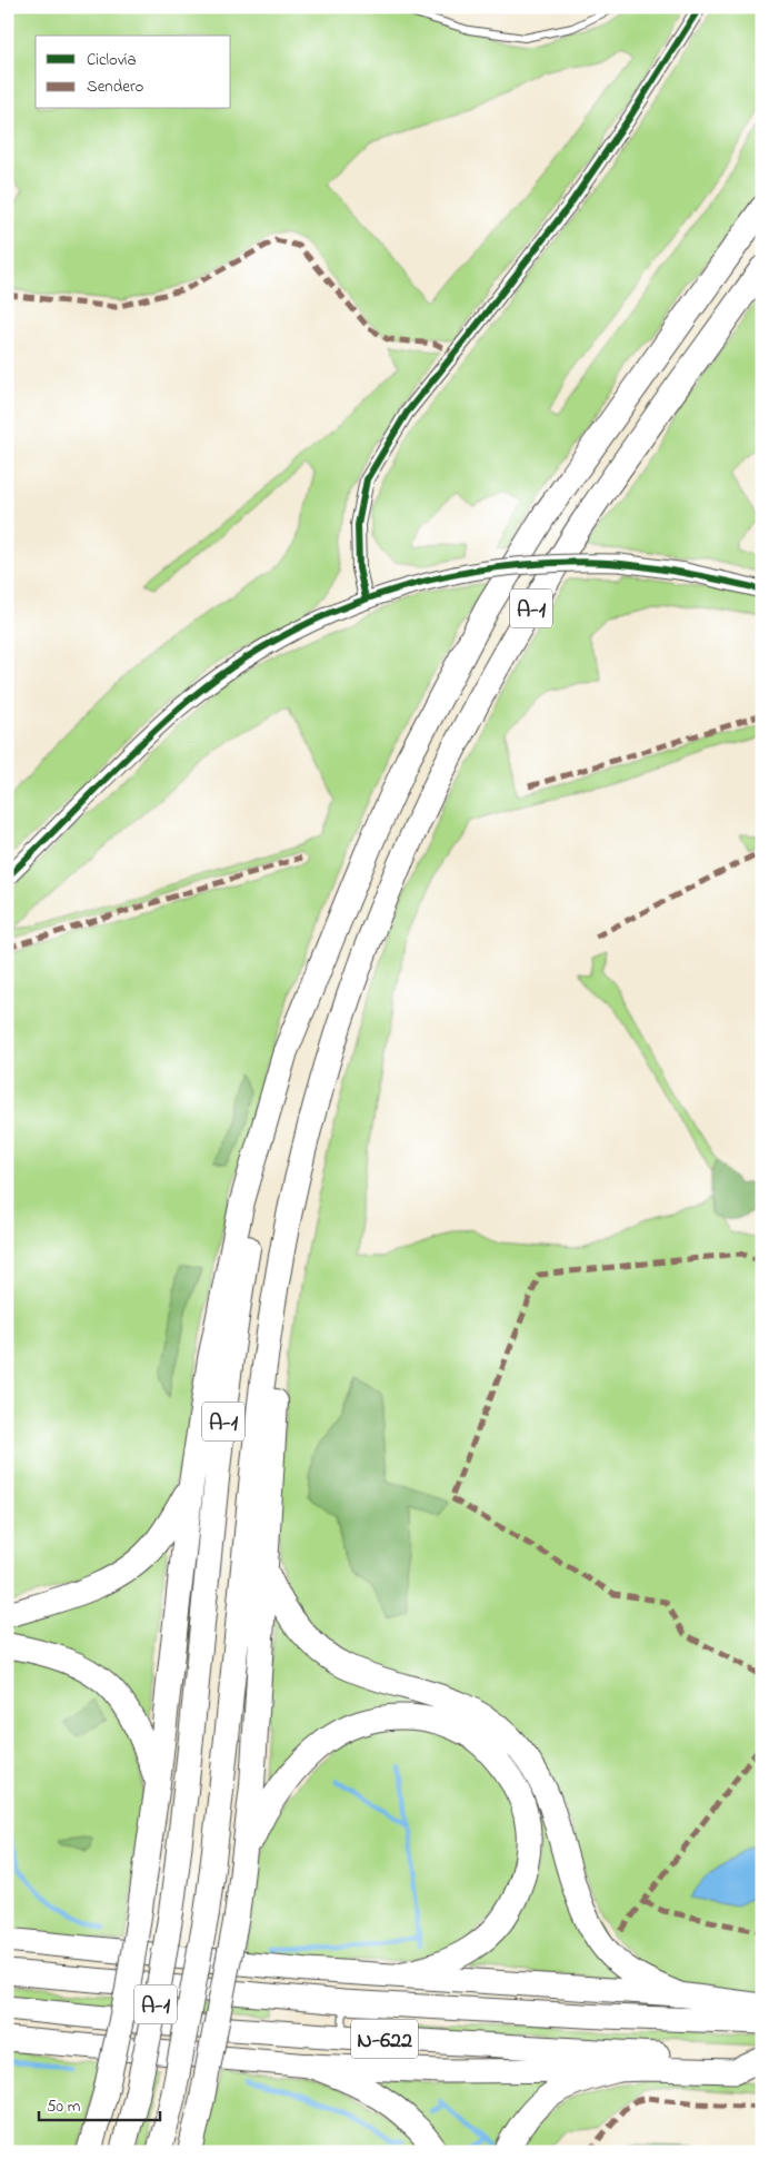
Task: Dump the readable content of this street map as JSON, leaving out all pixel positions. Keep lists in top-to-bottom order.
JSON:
{
  "streets": {
    "highway": ["A-1", "N-622"]
  },
  "legend": ["Ciclovía", "Sendero"],
  "scale_bar": "50 m"
}
